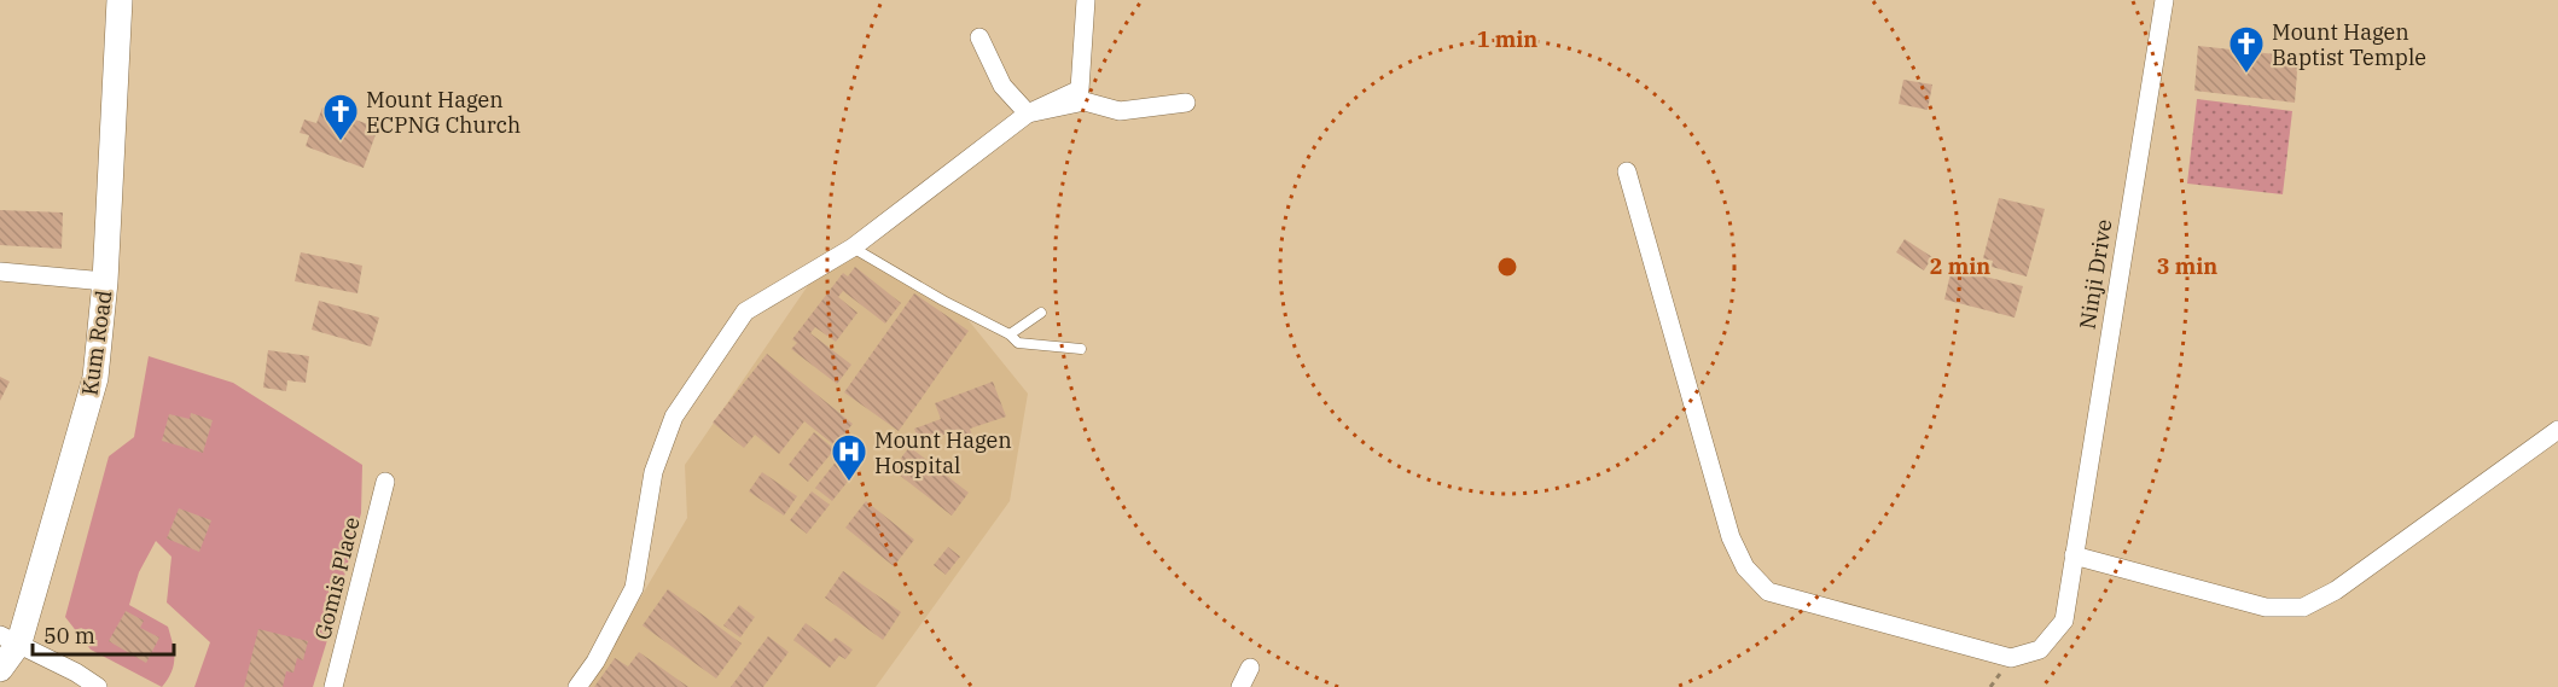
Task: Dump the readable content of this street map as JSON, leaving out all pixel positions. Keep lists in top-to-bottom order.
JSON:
{
  "streets": {
    "street": ["Ninji Drive", "Kum Road", "Gomis Place"]
  },
  "places": {
    "church": ["Mount Hagen Baptist Temple", "Mount Hagen ECPNG Church"],
    "hospital": ["Mount Hagen Hospital"]
  },
  "scale_bar": "50 m",
  "rings": ["1 min", "2 min", "3 min"]
}
